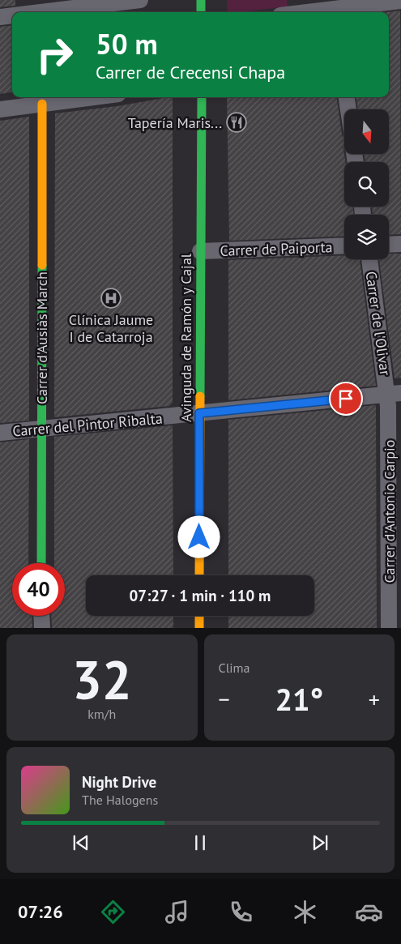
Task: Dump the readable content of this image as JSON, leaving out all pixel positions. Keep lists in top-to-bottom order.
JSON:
{
  "streets": {
    "street": [
      "Carrer de Paiporta",
      "Carrer de l'Olivar",
      "Carrer d'Ausiàs March",
      "Avinguda de Ramón y Cajal",
      "Carrer del Pintor Ribalta",
      "Carrer d'Antonio Carpio"
    ]
  },
  "crossings": [
    ["Carrer de Paiporta", "Avinguda de Ramón y Cajal"],
    ["Carrer de l'Olivar", "Carrer del Pintor Ribalta"],
    ["Carrer de l'Olivar", "Carrer d'Antonio Carpio"],
    ["Carrer d'Ausiàs March", "Carrer del Pintor Ribalta"],
    ["Avinguda de Ramón y Cajal", "Carrer del Pintor Ribalta"],
    ["Carrer del Pintor Ribalta", "Carrer d'Antonio Carpio"]
  ],
  "places": {
    "restaurant": ["Tapería Maris..."],
    "hospital": ["Clínica Jaume I de Catarroja"]
  },
  "north": "bottom",
  "page": {
    "turn": ["50 m", "Carrer de Crecensi Chapa"],
    "limit": "40",
    "trip": "07:27 · 1 min · 110 m",
    "tile": [
      ["32", "km/h"],
      "Clima"
    ],
    "heat": ["−", "21°", "+"],
    "song": ["Night Drive", "The Halogens"],
    "tabs": "07:26"
  }
}
